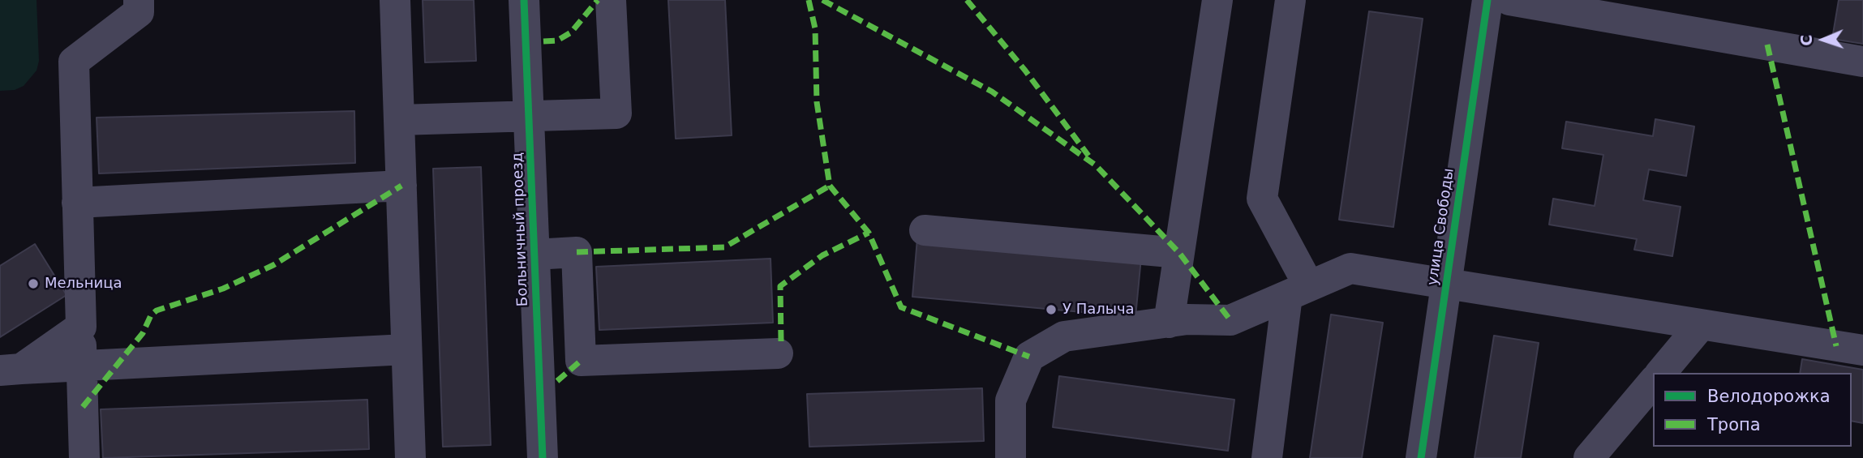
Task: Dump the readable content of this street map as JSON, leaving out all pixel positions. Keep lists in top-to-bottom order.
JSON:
{
  "streets": {
    "street": ["улица Свободы", "Больничный проезд"]
  },
  "places": ["Мельница", "У Палыча"],
  "legend": ["Велодорожка", "Тропа"],
  "north": "left"
}
